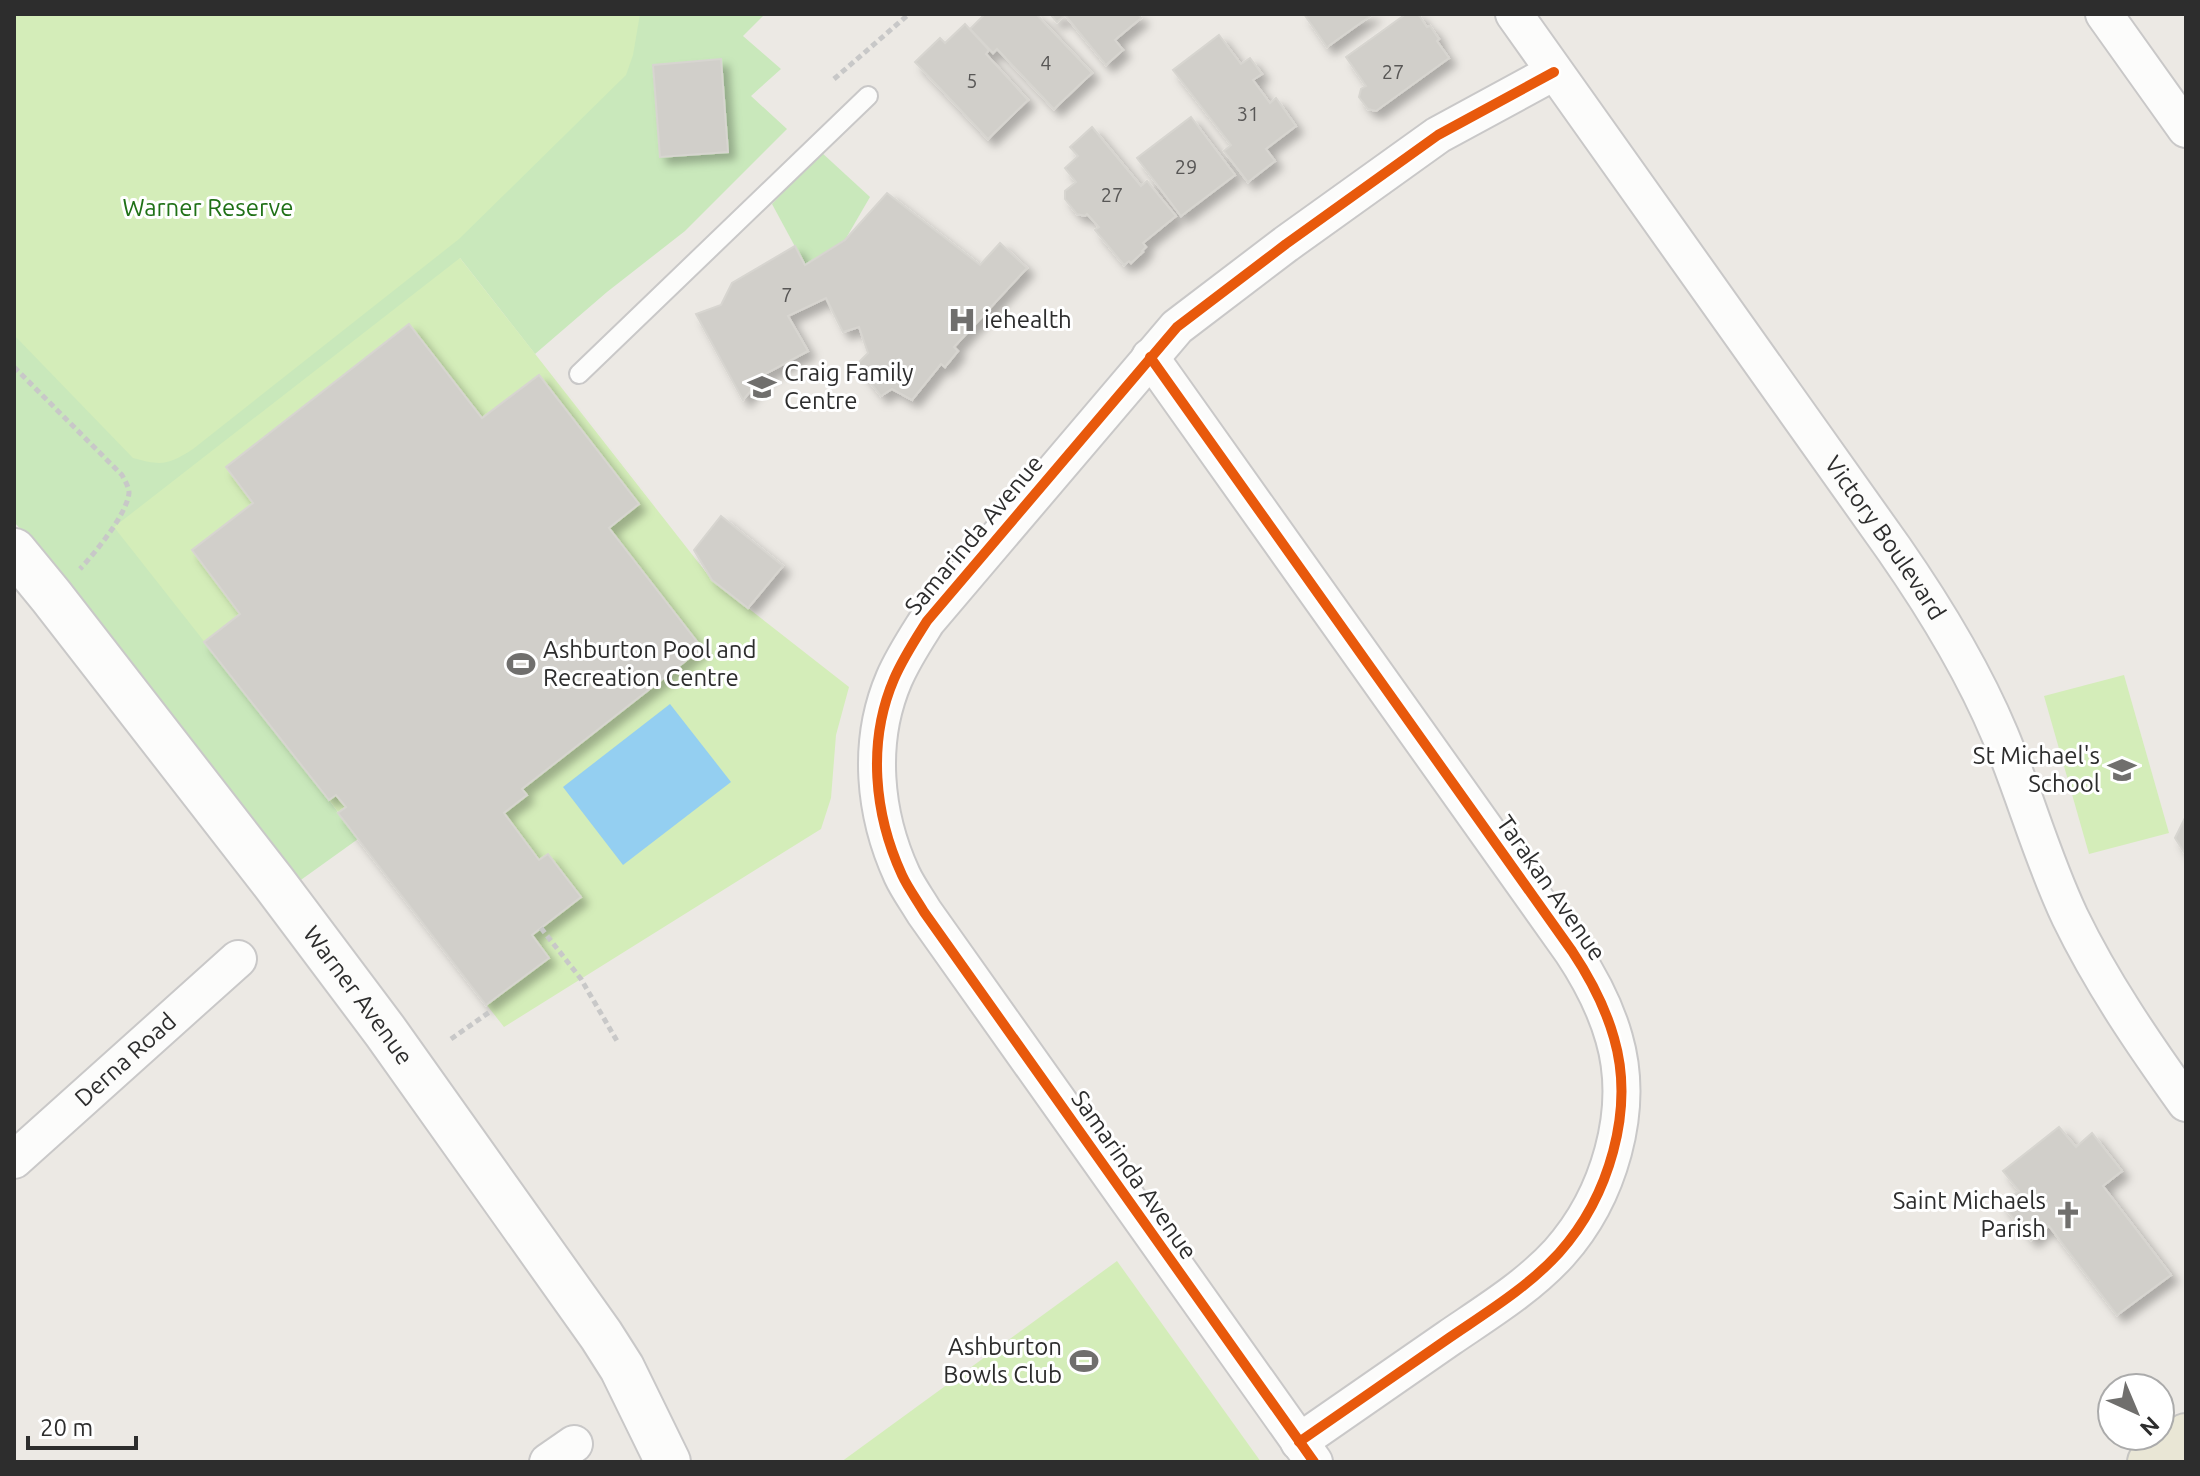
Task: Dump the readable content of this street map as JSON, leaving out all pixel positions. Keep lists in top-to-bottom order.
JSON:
{
  "streets": {
    "street": [
      "Samarinda Avenue",
      "Victory Boulevard",
      "Tarakan Avenue",
      "Warner Avenue",
      "Derna Road"
    ]
  },
  "crossings": [
    ["Samarinda Avenue", "Victory Boulevard"],
    ["Samarinda Avenue", "Tarakan Avenue"]
  ],
  "parks": ["Warner Reserve"],
  "places": {
    "hospital": ["iehealth"],
    "school or university": ["Craig Family Centre", "St Michael's School"],
    "sports": ["Ashburton Pool and Recreation Centre", "Ashburton Bowls Club"],
    "church": ["Saint Michaels Parish"]
  },
  "house_numbers": [
    "4",
    "27",
    "5",
    "31",
    "29",
    "27",
    "7"
  ],
  "scale_bar": "20 m",
  "north": "bottom right"
}
